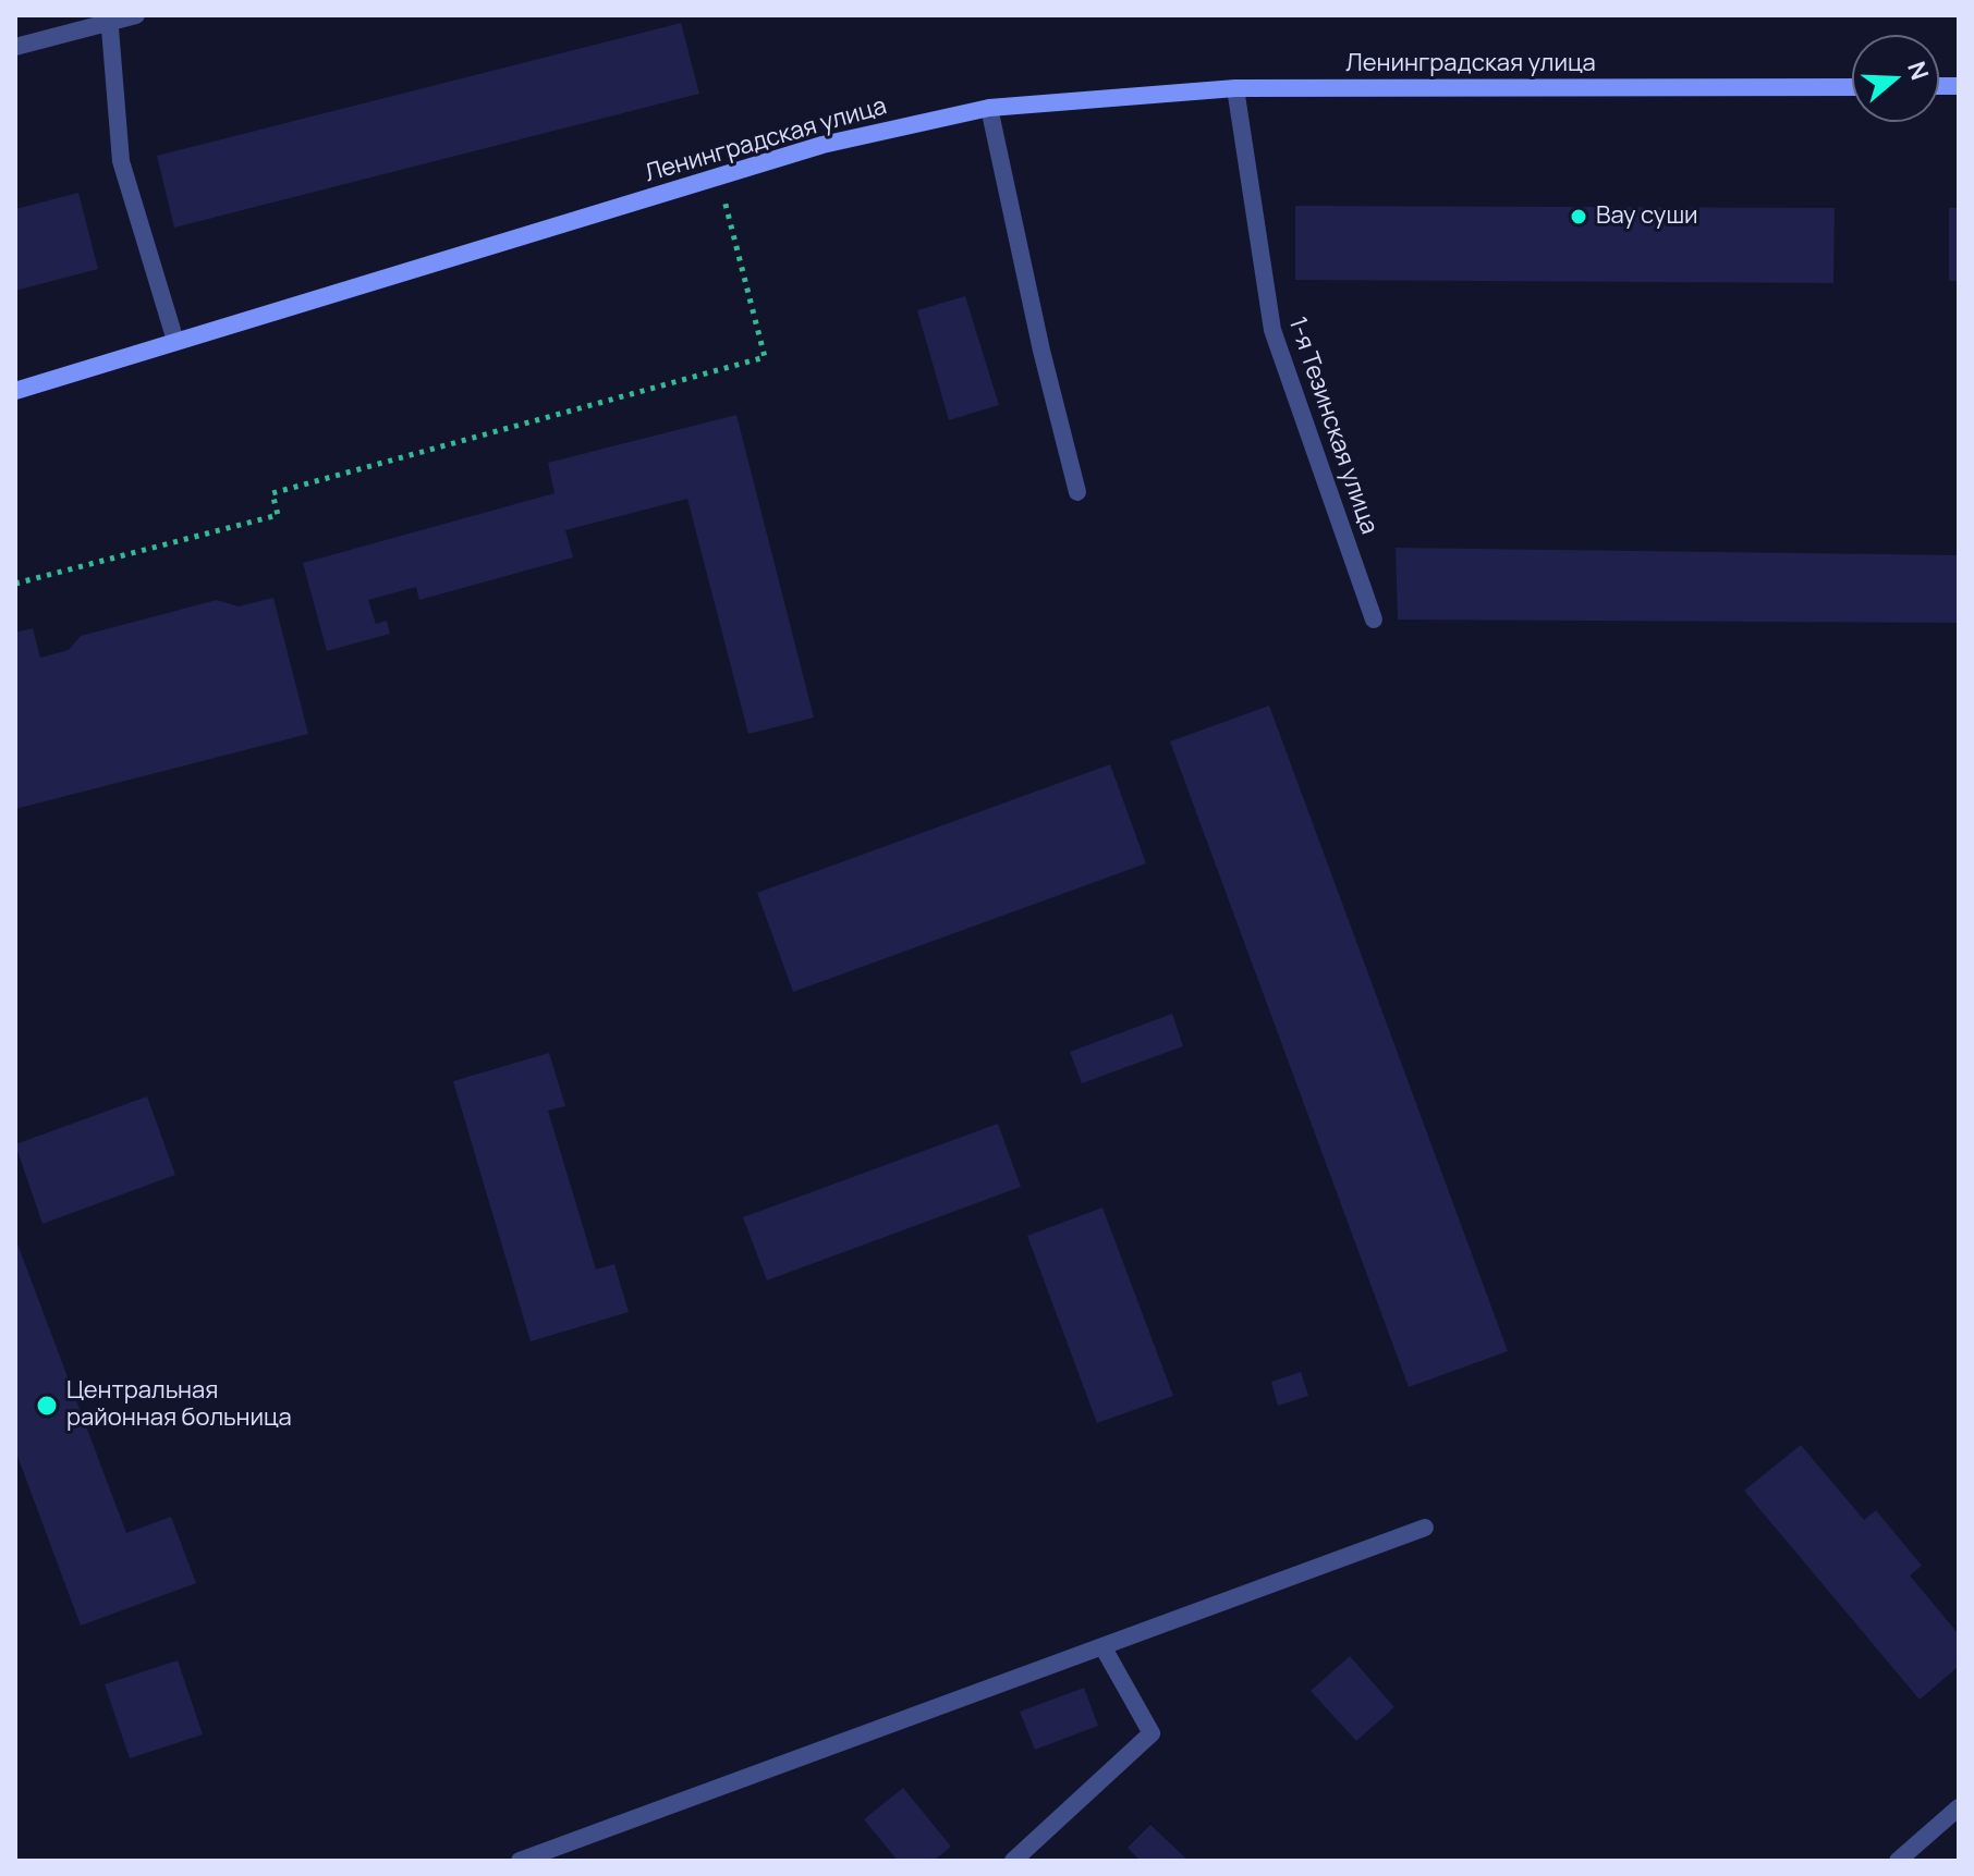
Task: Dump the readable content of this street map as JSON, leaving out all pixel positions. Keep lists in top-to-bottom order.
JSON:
{
  "streets": {
    "main road": ["Ленинградская улица"],
    "street": ["1-я Тезинская улица"]
  },
  "crossings": [
    ["Ленинградская улица", "1-я Тезинская улица"]
  ],
  "places": ["Вау суши", "Центральная районная больница"],
  "north": "right"
}
